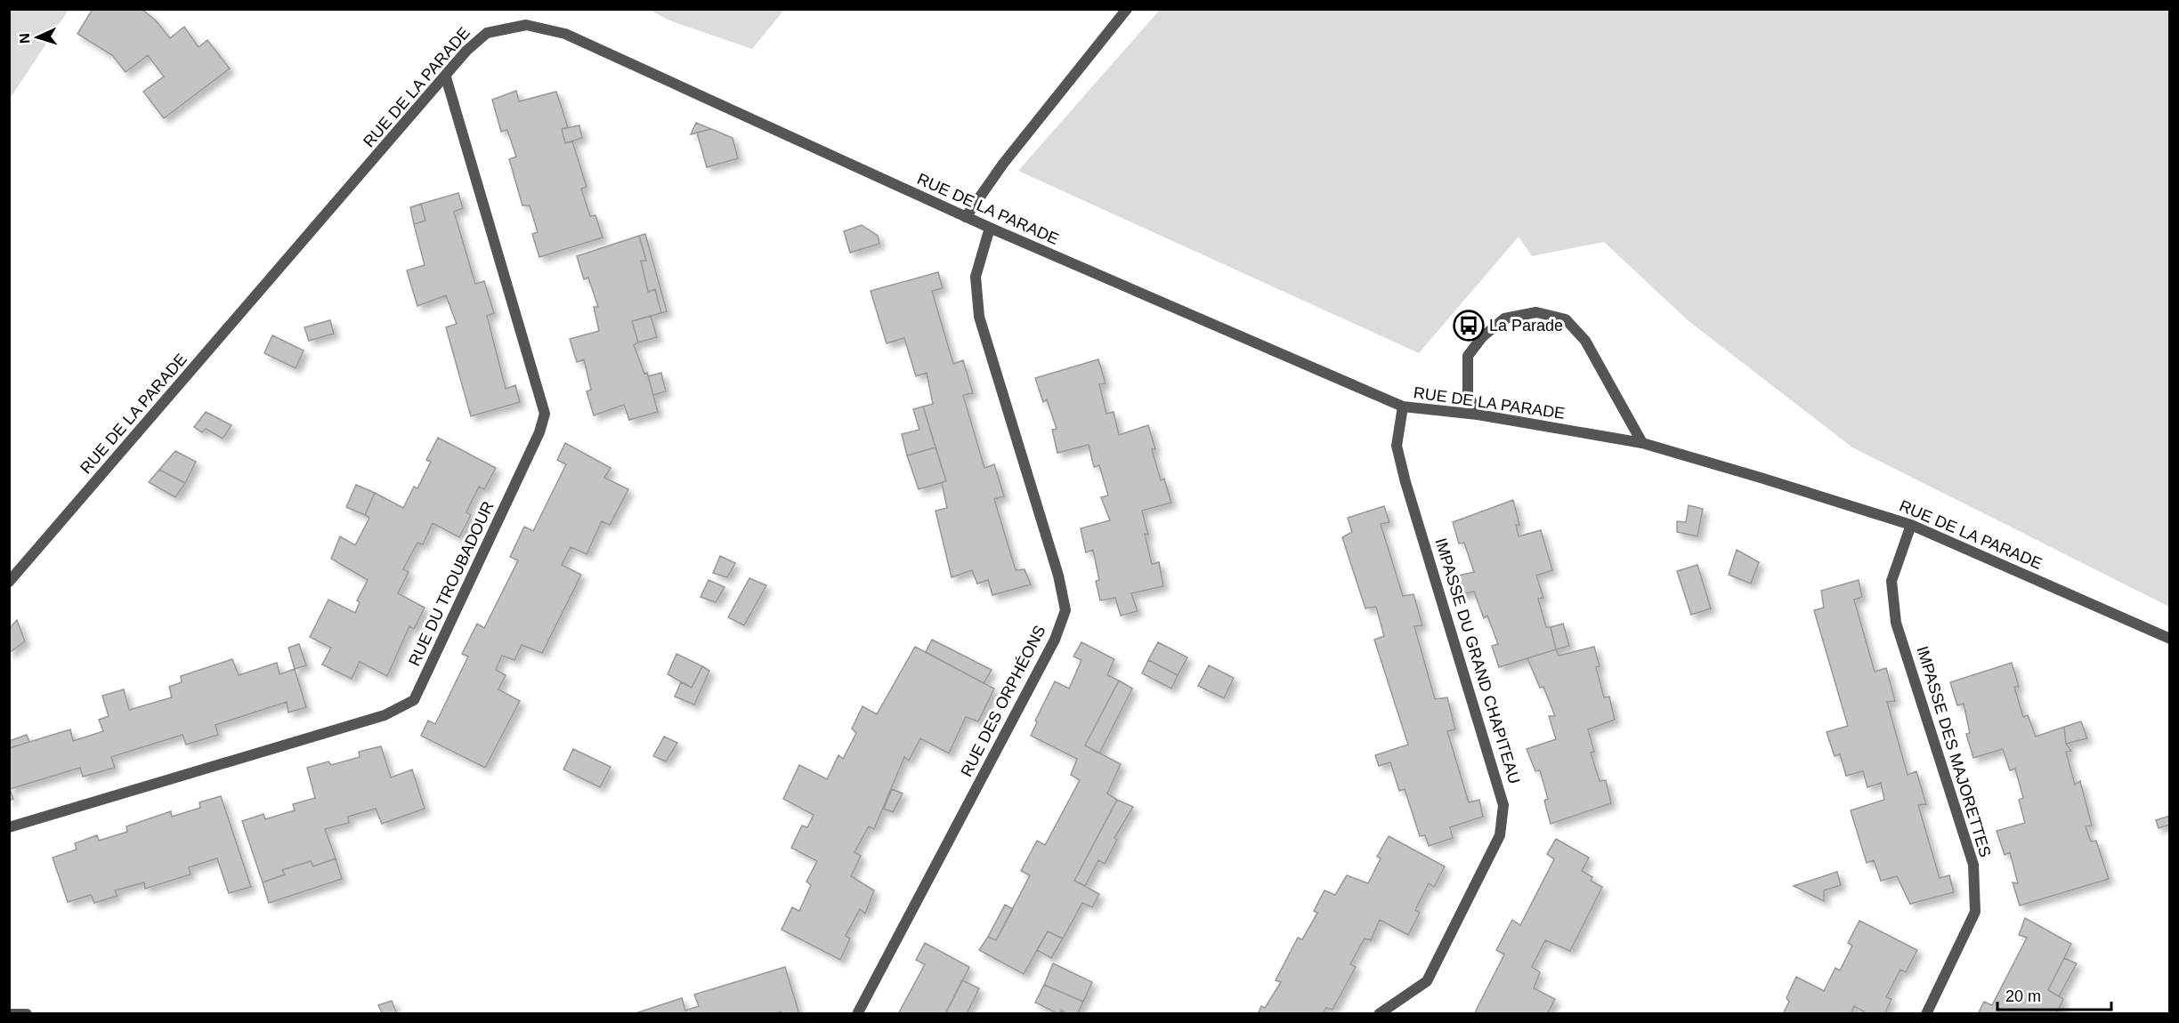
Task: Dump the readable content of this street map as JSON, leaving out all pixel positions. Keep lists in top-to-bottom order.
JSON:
{
  "streets": {
    "street": [
      "RUE DE LA PARADE",
      "RUE DU TROUBADOUR",
      "IMPASSE DU GRAND CHAPITEAU",
      "RUE DES ORPHÉONS",
      "IMPASSE DES MAJORETTES"
    ]
  },
  "crossings": [
    ["RUE DE LA PARADE", "RUE DU TROUBADOUR"],
    ["RUE DE LA PARADE", "IMPASSE DU GRAND CHAPITEAU"],
    ["RUE DE LA PARADE", "RUE DES ORPHÉONS"],
    ["RUE DE LA PARADE", "IMPASSE DES MAJORETTES"]
  ],
  "places": {
    "bus stop": ["La Parade"]
  },
  "scale_bar": "20 m",
  "north": "left"
}
